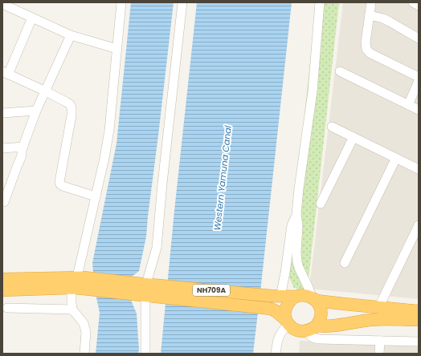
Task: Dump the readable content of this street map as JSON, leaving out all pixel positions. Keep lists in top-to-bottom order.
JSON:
{
  "streets": {
    "highway": ["NH709A"]
  },
  "water": ["Western Yamuna Canal"]
}
